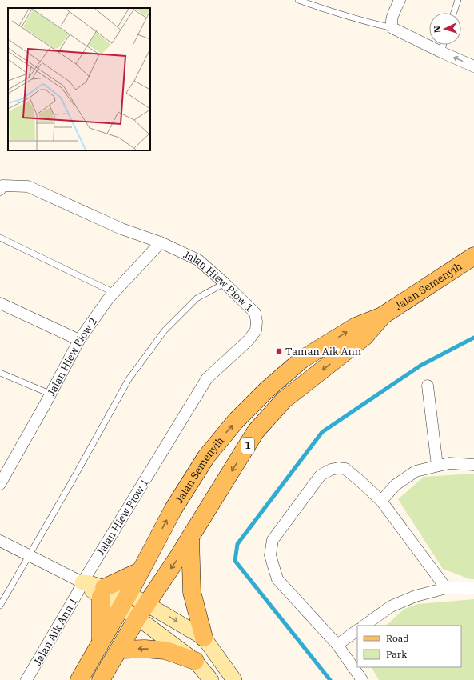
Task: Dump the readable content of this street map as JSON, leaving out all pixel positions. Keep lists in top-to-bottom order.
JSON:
{
  "streets": {
    "main road": ["Jalan Semenyih", "1"],
    "street": ["Jalan Hiew Piow 1", "Jalan Hiew Piow 2", "Jalan Aik Ann 1"]
  },
  "crossings": [
    ["Jalan Hiew Piow 1", "Jalan Hiew Piow 2"],
    ["Jalan Hiew Piow 1", "Jalan Aik Ann 1"]
  ],
  "places": {
    "transit": ["Taman Aik Ann"]
  },
  "legend": ["Road", "Park"],
  "north": "left"
}
